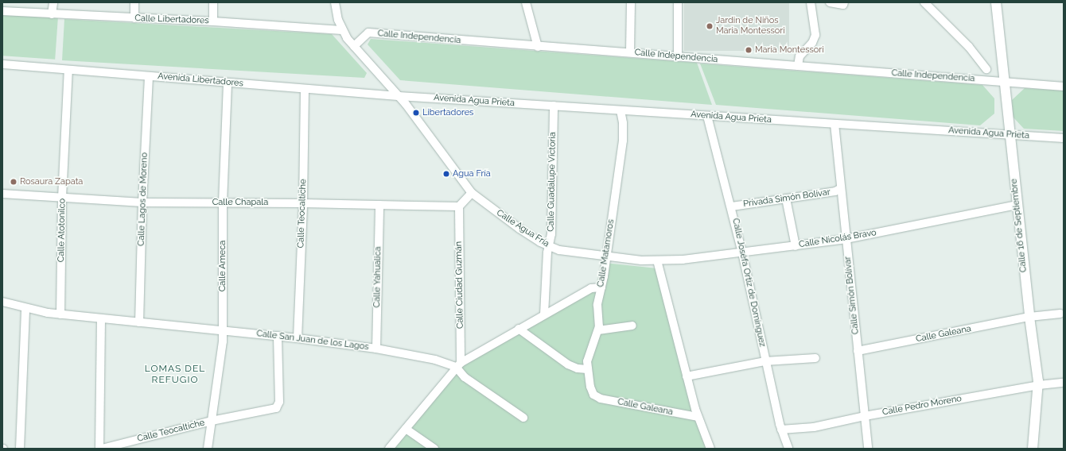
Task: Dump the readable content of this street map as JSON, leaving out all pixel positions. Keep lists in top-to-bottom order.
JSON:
{
  "streets": {
    "street": [
      "Calle Libertadores",
      "Calle Independencia",
      "Avenida Libertadores",
      "Avenida Agua Prieta",
      "Calle Guadalupe Victoria",
      "Privada Simón Bolívar",
      "Calle Lagos de Moreno",
      "Calle Chapala",
      "Calle Teocaltiche",
      "Calle 16 de Septiembre",
      "Calle Agua Fría",
      "Calle Atotonilco",
      "Calle Nicolás Bravo",
      "Calle Matamoros",
      "Calle Ameca",
      "Calle Yahualica",
      "Calle Joséfa Ortiz de Domínguez",
      "Calle Ciudad Guzmán",
      "Calle Simón Bolívar",
      "Calle Galeana",
      "Calle San Juan de los Lagos",
      "Calle Pedro Moreno"
    ]
  },
  "crossings": [
    ["Calle Libertadores", "Calle Agua Fría"],
    ["Calle Independencia", "Calle 16 de Septiembre"],
    ["Calle Independencia", "Calle Agua Fría"],
    ["Avenida Libertadores", "Avenida Agua Prieta"],
    ["Avenida Libertadores", "Calle Lagos de Moreno"],
    ["Avenida Libertadores", "Calle Teocaltiche"],
    ["Avenida Libertadores", "Calle Agua Fría"],
    ["Avenida Libertadores", "Calle Atotonilco"],
    ["Avenida Libertadores", "Calle Ameca"],
    ["Avenida Agua Prieta", "Calle Guadalupe Victoria"],
    ["Avenida Agua Prieta", "Calle 16 de Septiembre"],
    ["Avenida Agua Prieta", "Calle Agua Fría"],
    ["Avenida Agua Prieta", "Calle Matamoros"],
    ["Avenida Agua Prieta", "Calle Joséfa Ortiz de Domínguez"],
    ["Avenida Agua Prieta", "Calle Simón Bolívar"],
    ["Calle Guadalupe Victoria", "Calle Agua Fría"],
    ["Privada Simón Bolívar", "Calle Joséfa Ortiz de Domínguez"],
    ["Privada Simón Bolívar", "Calle Simón Bolívar"],
    ["Calle Lagos de Moreno", "Calle Chapala"],
    ["Calle Lagos de Moreno", "Calle San Juan de los Lagos"],
    ["Calle Chapala", "Calle Teocaltiche"],
    ["Calle Chapala", "Calle Atotonilco"],
    ["Calle Chapala", "Calle Ameca"],
    ["Calle Chapala", "Calle Yahualica"],
    ["Calle Chapala", "Calle Ciudad Guzmán"],
    ["Calle Teocaltiche", "Calle Ameca"],
    ["Calle Teocaltiche", "Calle San Juan de los Lagos"],
    ["Calle 16 de Septiembre", "Calle Nicolás Bravo"],
    ["Calle 16 de Septiembre", "Calle Galeana"],
    ["Calle 16 de Septiembre", "Calle Pedro Moreno"],
    ["Calle Agua Fría", "Calle Nicolás Bravo"],
    ["Calle Agua Fría", "Calle Matamoros"],
    ["Calle Atotonilco", "Calle San Juan de los Lagos"],
    ["Calle Nicolás Bravo", "Calle Joséfa Ortiz de Domínguez"],
    ["Calle Nicolás Bravo", "Calle Simón Bolívar"],
    ["Calle Matamoros", "Calle Galeana"],
    ["Calle Ameca", "Calle San Juan de los Lagos"],
    ["Calle Yahualica", "Calle San Juan de los Lagos"],
    ["Calle Joséfa Ortiz de Domínguez", "Calle Pedro Moreno"],
    ["Calle Ciudad Guzmán", "Calle San Juan de los Lagos"],
    ["Calle Simón Bolívar", "Calle Galeana"],
    ["Calle Simón Bolívar", "Calle Pedro Moreno"]
  ],
  "districts": ["LOMAS DEL REFUGIO"],
  "places": [
    "Jardin de Niños Maria Montessori",
    "Maria Montessori",
    "Libertadores",
    "Agua Fría",
    "Rosaura Zapata"
  ]
}
